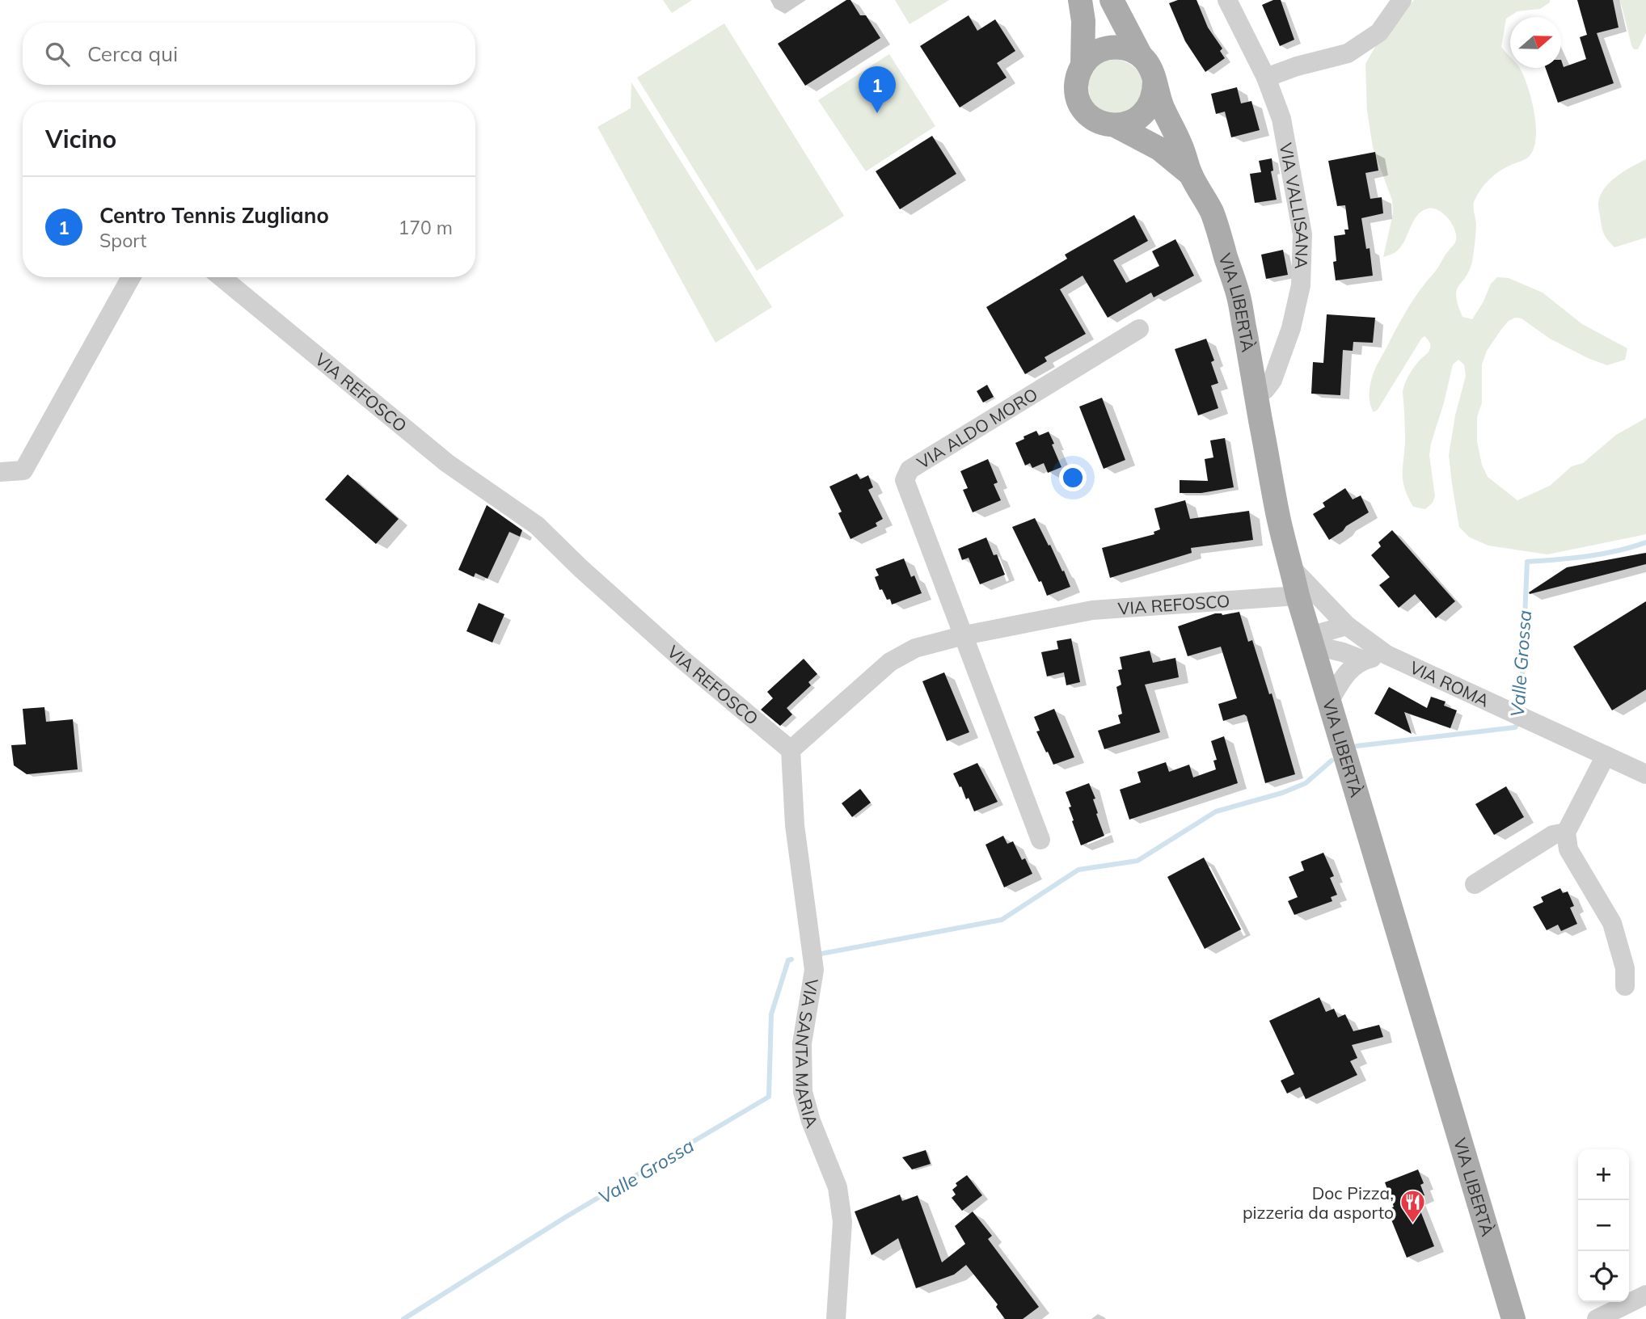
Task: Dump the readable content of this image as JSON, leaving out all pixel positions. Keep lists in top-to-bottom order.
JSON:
{
  "streets": {
    "main road": ["VIA LIBERTÀ"],
    "street": [
      "VIA VALLISANA",
      "VIA REFOSCO",
      "VIA ALDO MORO",
      "VIA ROMA",
      "VIA SANTA MARIA"
    ]
  },
  "crossings": [
    ["VIA VALLISANA", "VIA LIBERTÀ"],
    ["VIA LIBERTÀ", "VIA REFOSCO"],
    ["VIA LIBERTÀ", "VIA ROMA"],
    ["VIA REFOSCO", "VIA ALDO MORO"],
    ["VIA REFOSCO", "VIA SANTA MARIA"]
  ],
  "water": ["Valle Grossa"],
  "places": {
    "restaurant": ["Doc Pizza, pizzeria da asporto"]
  },
  "north": "right",
  "page": {
    "search": "Cerca qui",
    "pins": "1",
    "heading": "Vicino",
    "list": [
      {
        "mark": "1",
        "name": "Centro Tennis Zugliano",
        "note": "Sport",
        "value": "170 m"
      }
    ],
    "map_buttons": ["+", "−"]
  }
}
